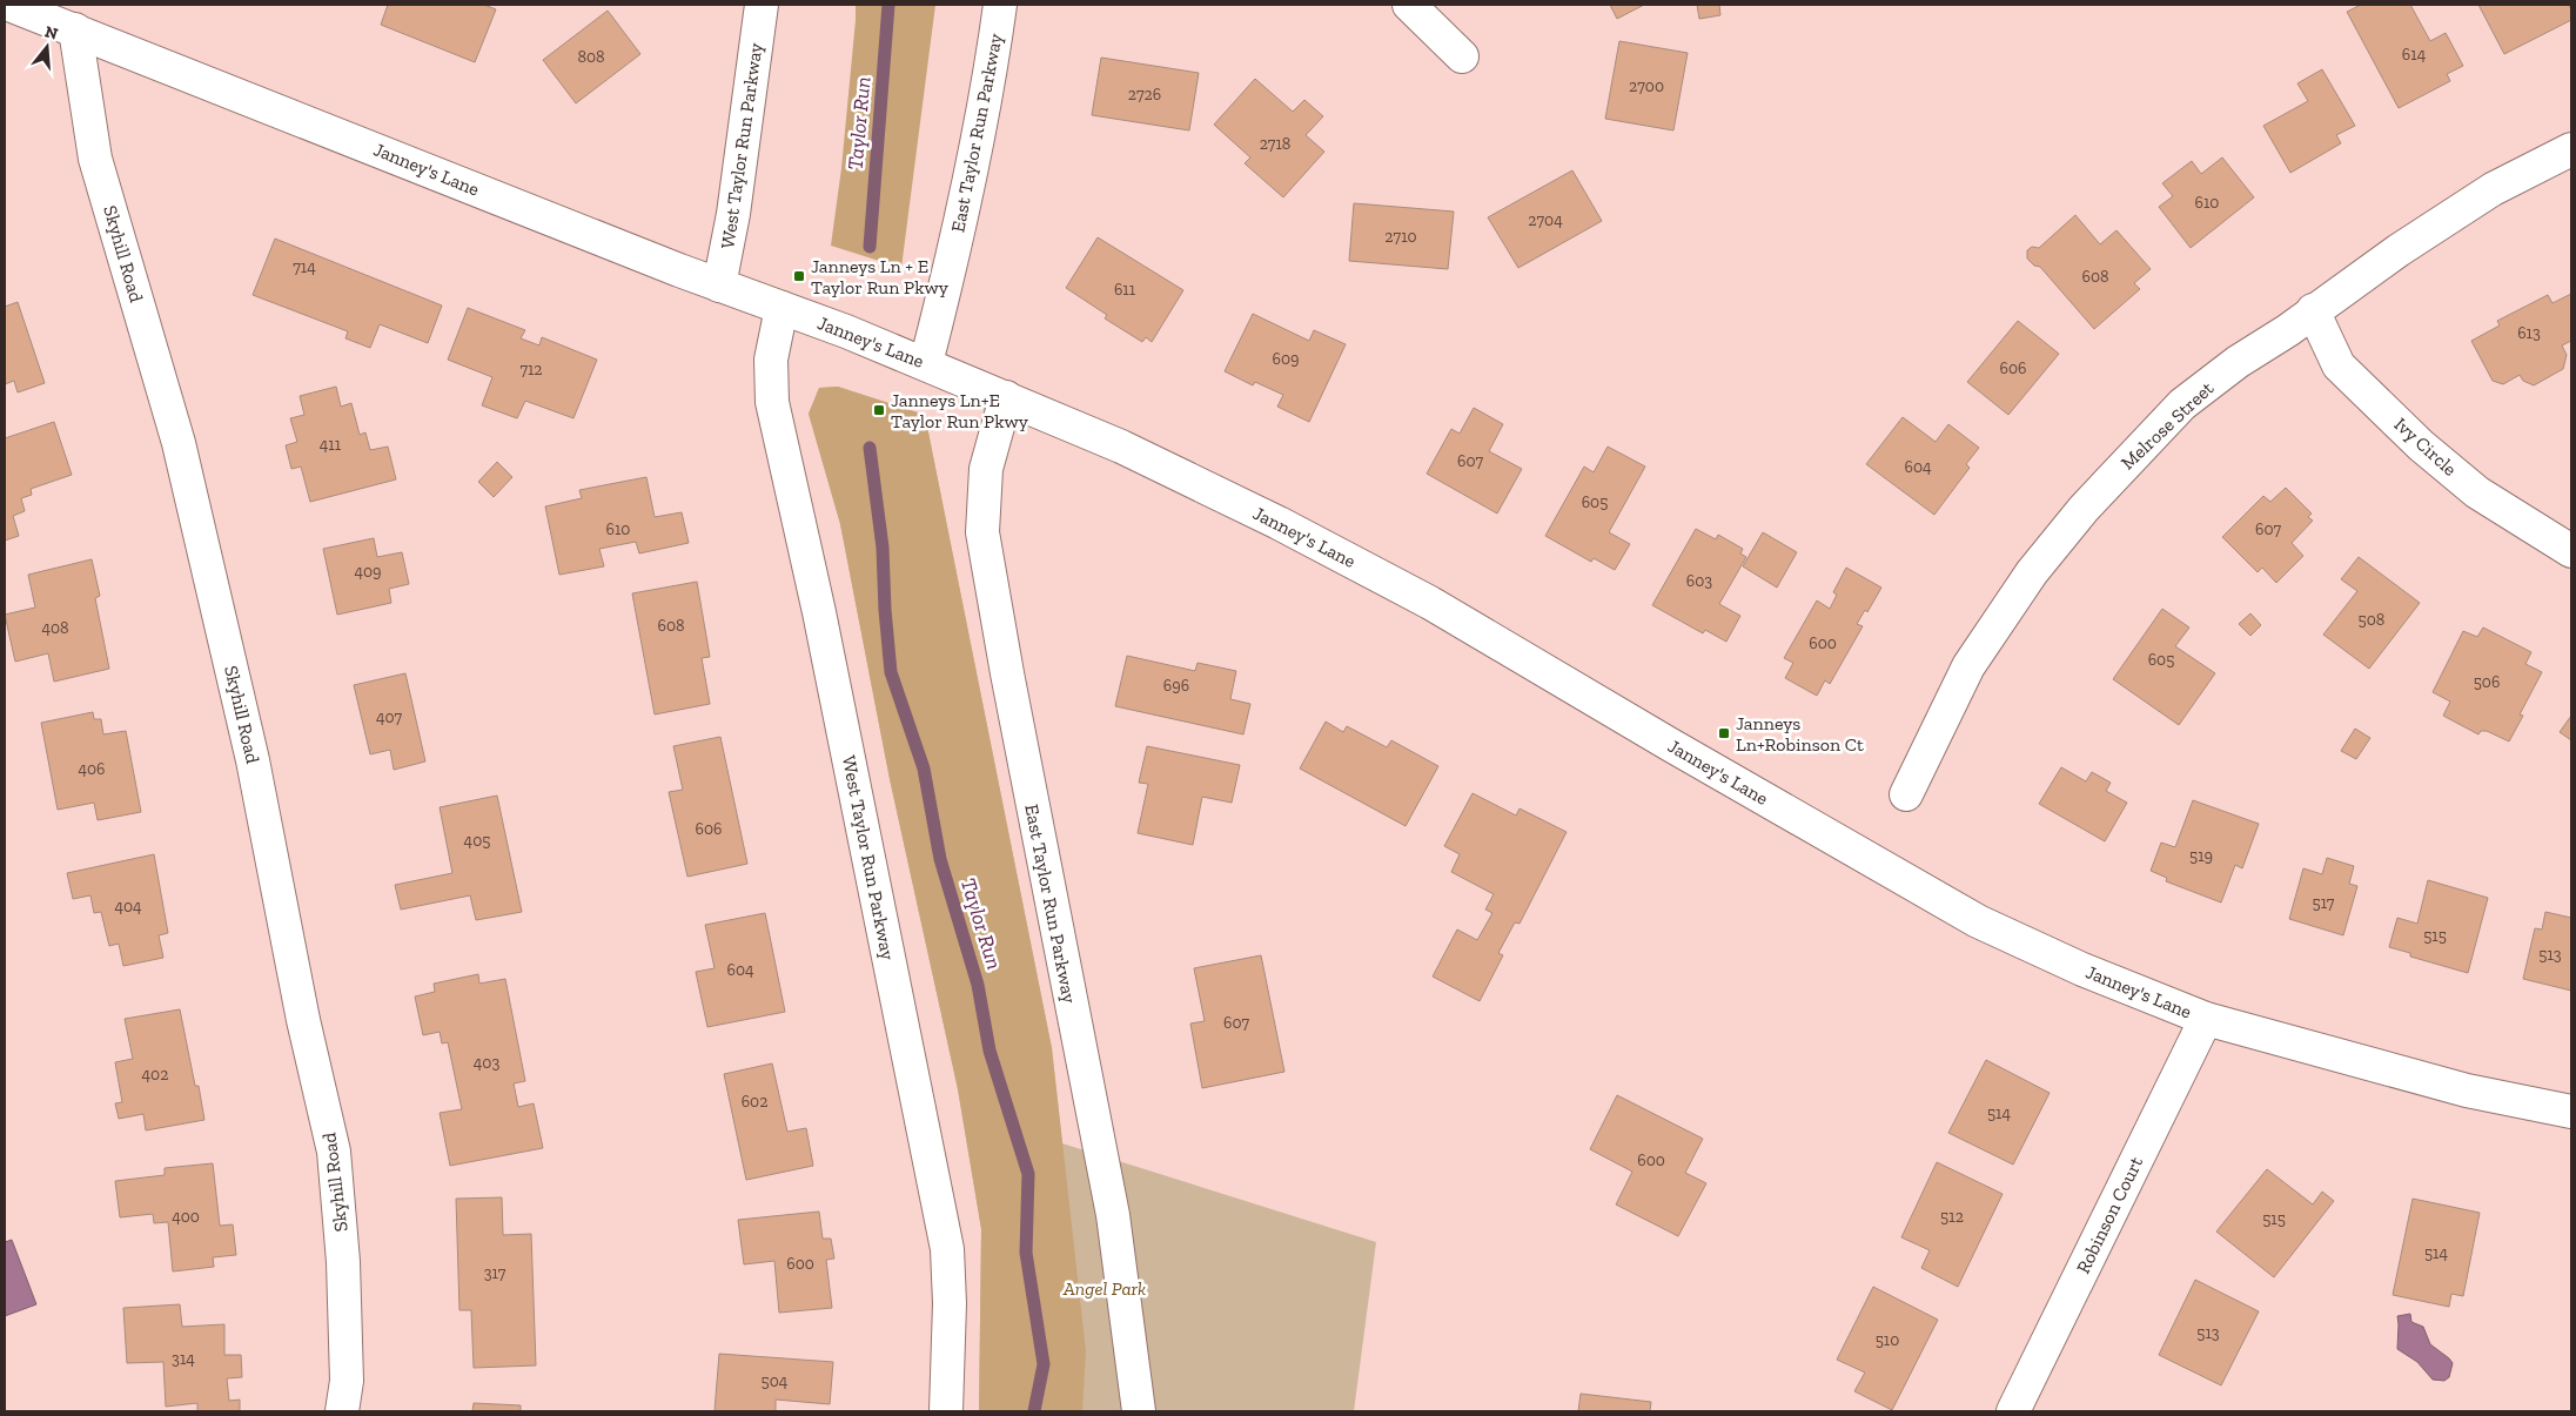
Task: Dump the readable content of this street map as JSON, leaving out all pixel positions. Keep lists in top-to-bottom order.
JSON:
{
  "streets": {
    "street": [
      "East Taylor Run Parkway",
      "West Taylor Run Parkway",
      "Janney's Lane",
      "Skyhill Road",
      "Melrose Street",
      "Ivy Circle",
      "Robinson Court"
    ]
  },
  "crossings": [
    ["East Taylor Run Parkway", "Janney's Lane"],
    ["West Taylor Run Parkway", "Janney's Lane"],
    ["Janney's Lane", "Skyhill Road"],
    ["Janney's Lane", "Robinson Court"],
    ["Melrose Street", "Ivy Circle"]
  ],
  "water": ["Taylor Run"],
  "parks": ["Angel Park"],
  "places": {
    "transit": ["Janneys Ln + E Taylor Run Pkwy", "Janneys Ln+E Taylor Run Pkwy", "Janneys Ln+Robinson Ct"]
  },
  "house_numbers": [
    "614",
    "808",
    "2700",
    "2726",
    "2718",
    "610",
    "2704",
    "2710",
    "714",
    "608",
    "611",
    "613",
    "609",
    "606",
    "712",
    "411",
    "607",
    "604",
    "605",
    "610",
    "607",
    "409",
    "603",
    "508",
    "608",
    "408",
    "600",
    "605",
    "506",
    "696",
    "407",
    "406",
    "606",
    "405",
    "519",
    "517",
    "404",
    "515",
    "513",
    "604",
    "607",
    "403",
    "402",
    "602",
    "514",
    "600",
    "400",
    "512",
    "515",
    "514",
    "600",
    "317",
    "513",
    "510",
    "314",
    "504"
  ],
  "north": "top"
}
